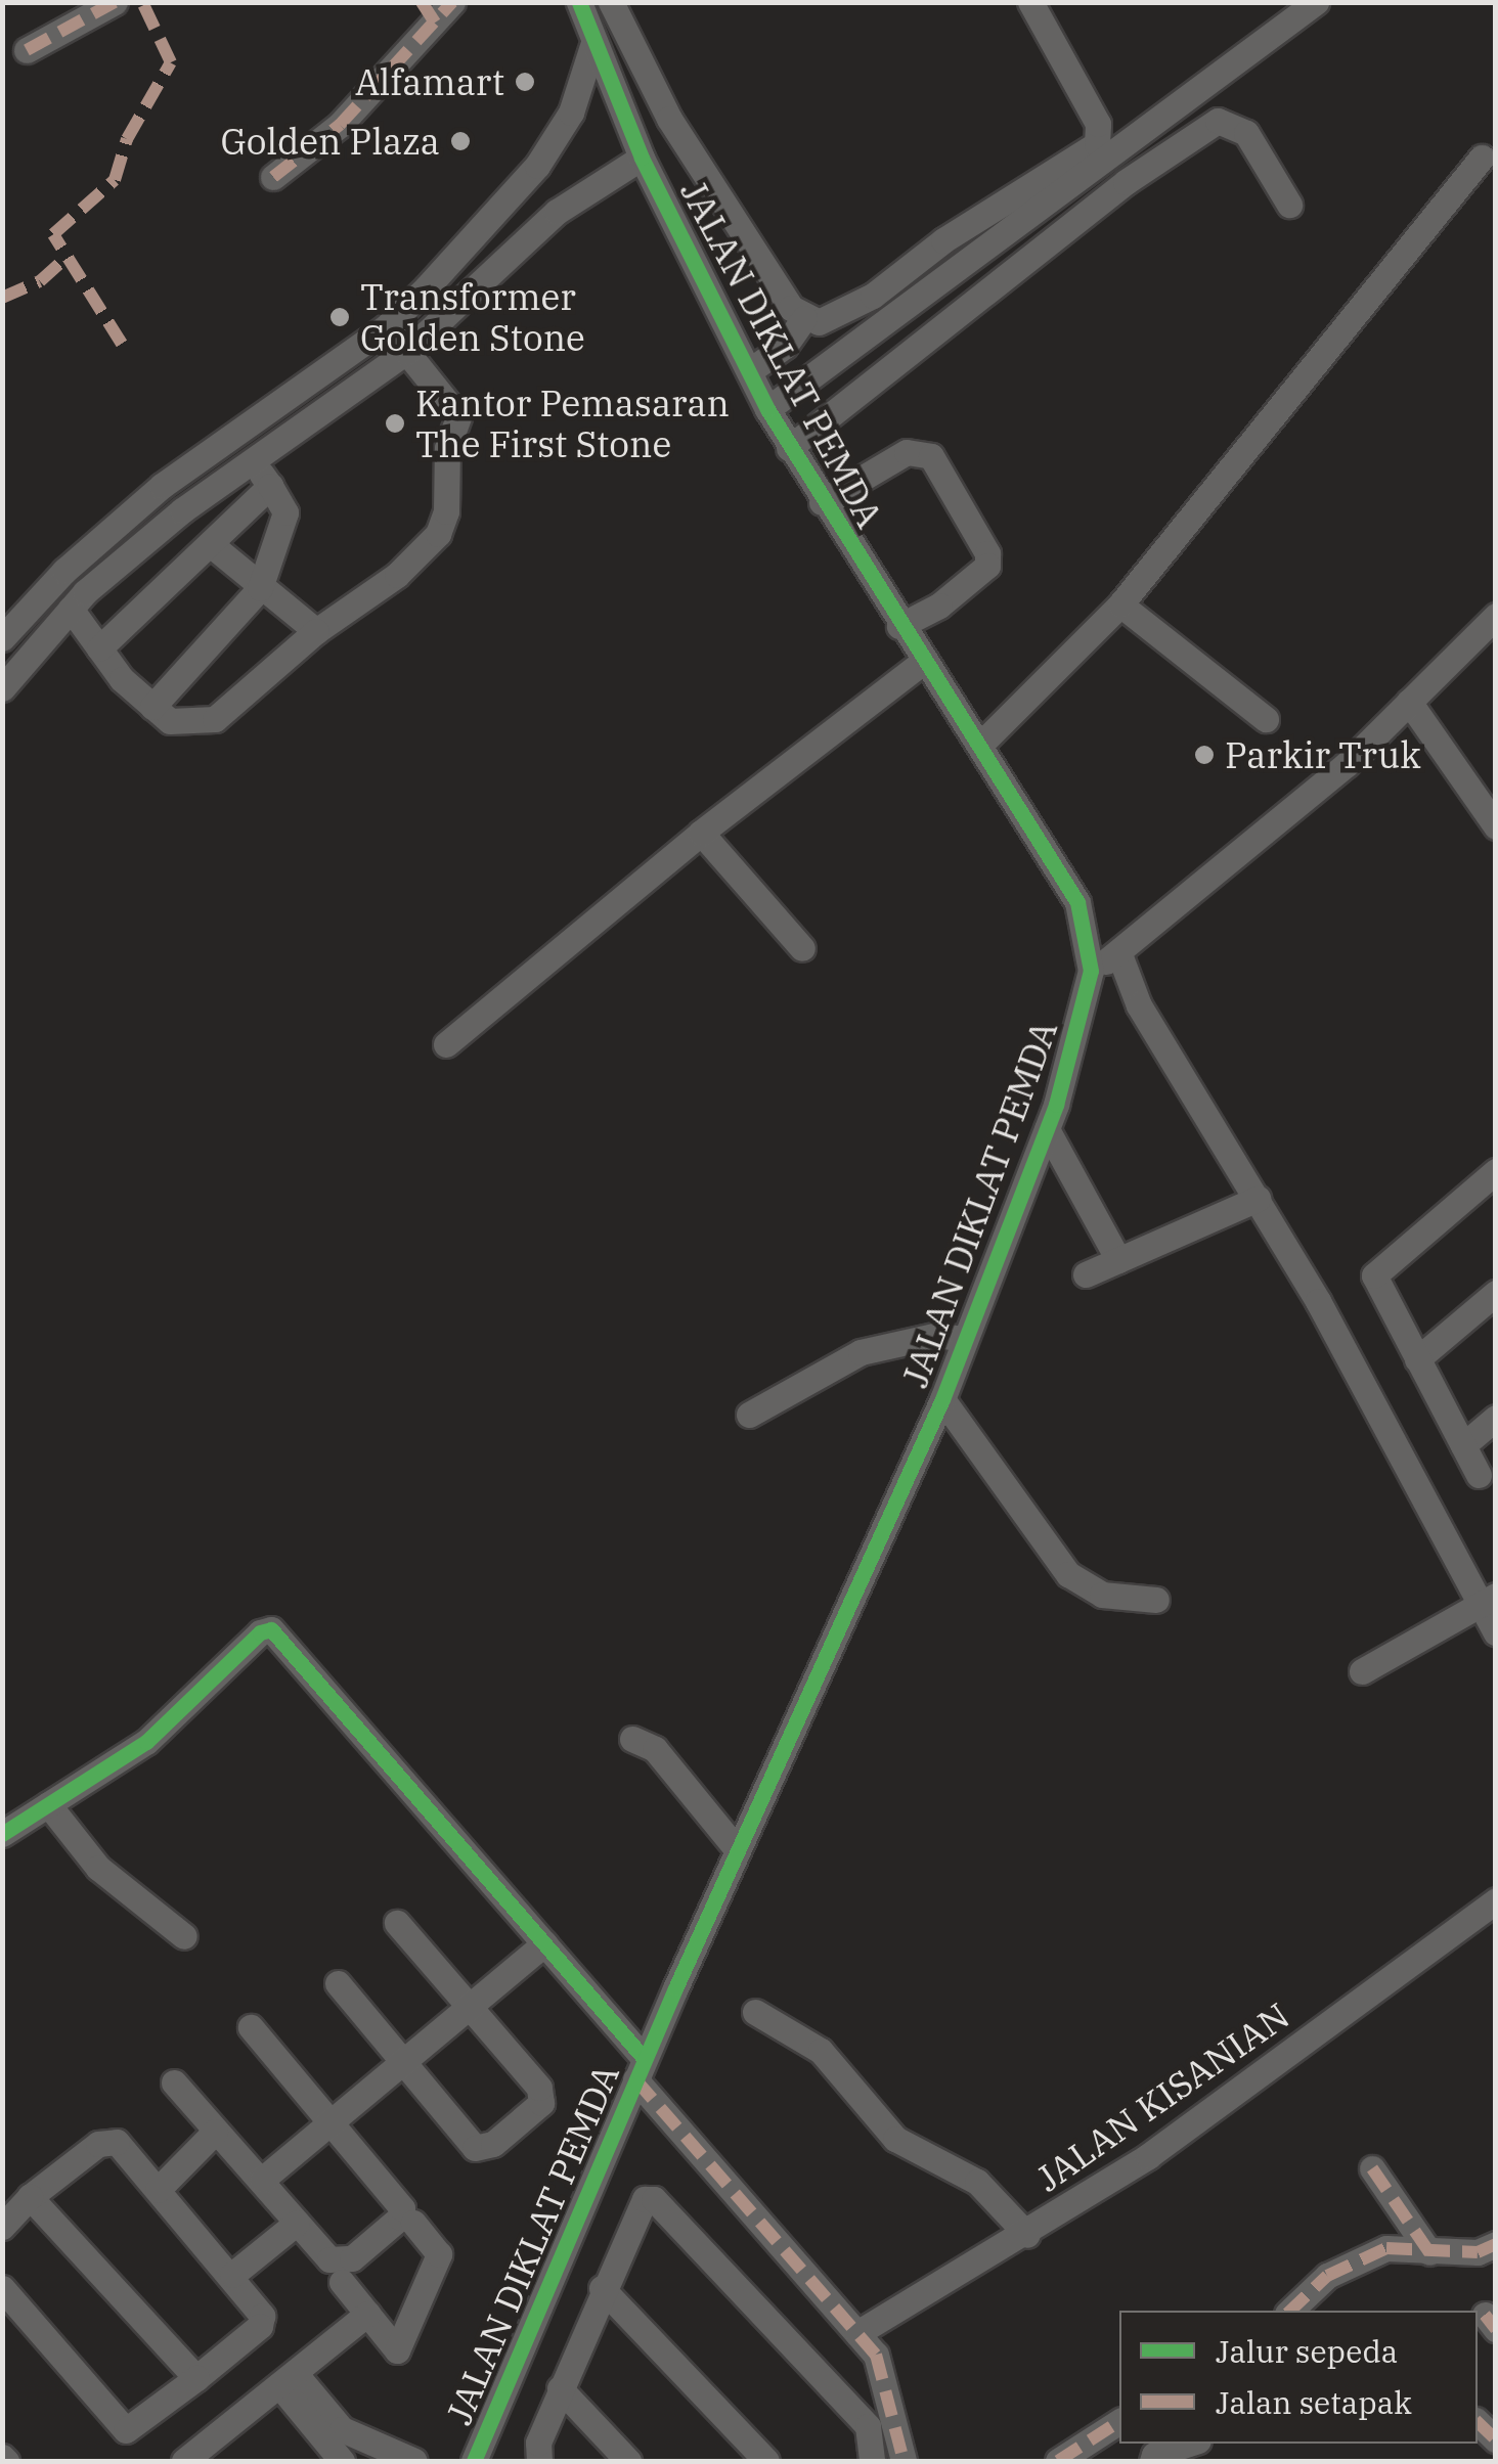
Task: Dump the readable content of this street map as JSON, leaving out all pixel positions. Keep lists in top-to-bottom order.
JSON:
{
  "streets": {
    "street": ["JALAN DIKLAT PEMDA", "JALAN KISANIAN"]
  },
  "places": [
    "Alfamart",
    "Golden Plaza",
    "Transformer Golden Stone",
    "Kantor Pemasaran The First Stone",
    "Parkir Truk"
  ],
  "legend": ["Jalur sepeda", "Jalan setapak"]
}
